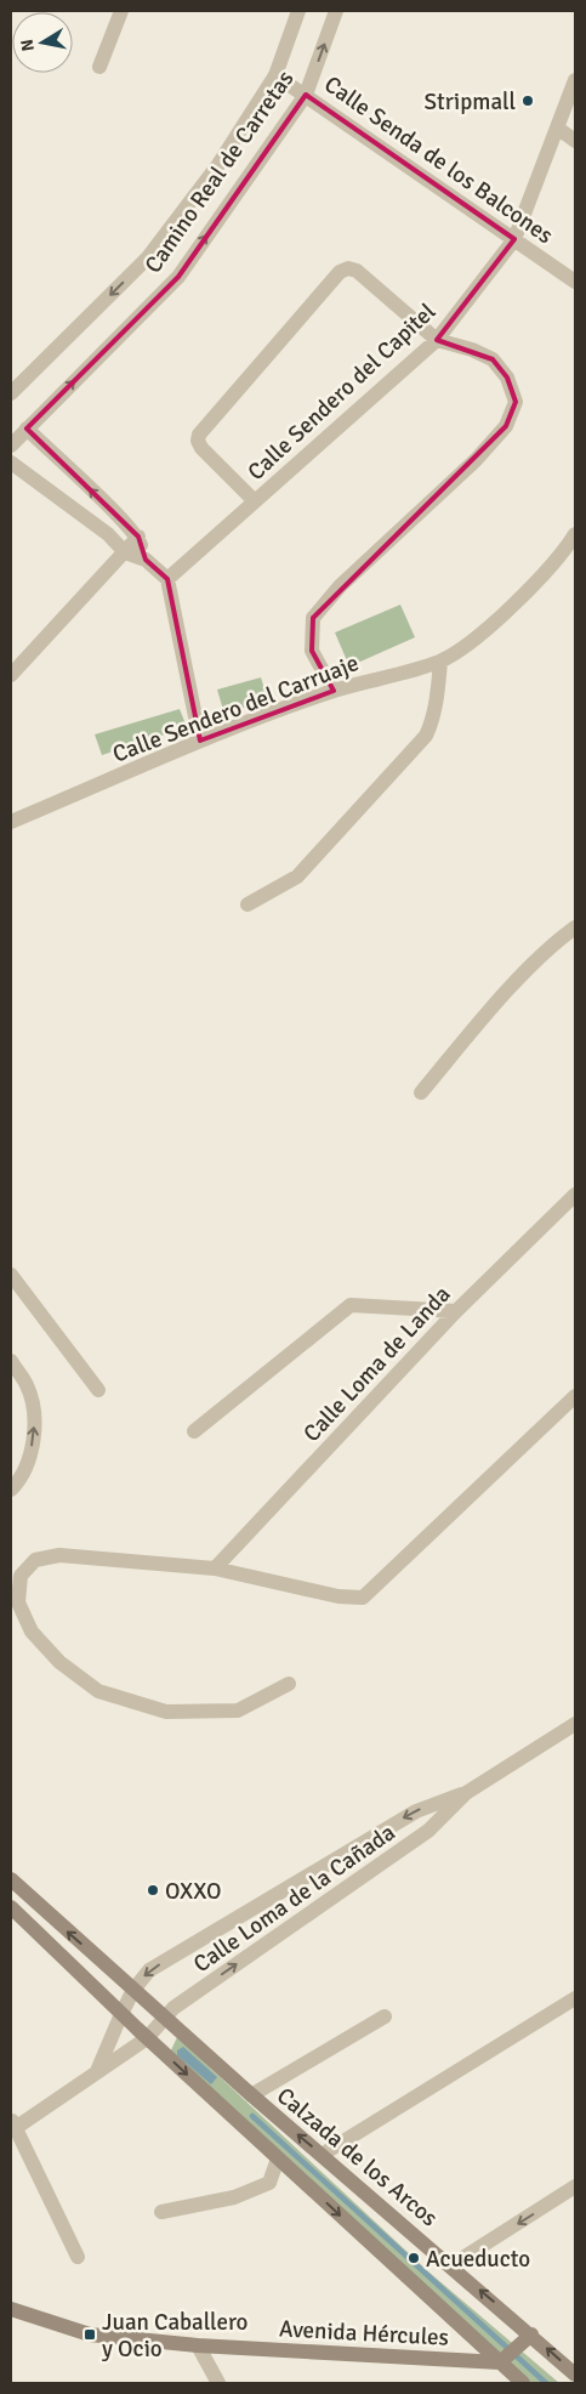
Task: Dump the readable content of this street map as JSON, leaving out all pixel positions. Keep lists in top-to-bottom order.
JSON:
{
  "streets": {
    "main road": ["Calzada de los Arcos", "Avenida Hércules"],
    "street": [
      "Calle Senda de los Balcones",
      "Camino Real de Carretas",
      "Calle Sendero del Capitel",
      "Calle Sendero del Carruaje",
      "Calle Loma de Landa",
      "Calle Loma de la Cañada"
    ]
  },
  "crossings": [
    ["Calle Senda de los Balcones", "Camino Real de Carretas"],
    ["Calle Senda de los Balcones", "Calle Sendero del Capitel"],
    ["Calle Loma de la Cañada", "Calzada de los Arcos"]
  ],
  "places": {
    "other": ["Stripmall", "OXXO", "Acueducto"],
    "transit": ["Juan Caballero y Ocio"]
  },
  "north": "left"
}
